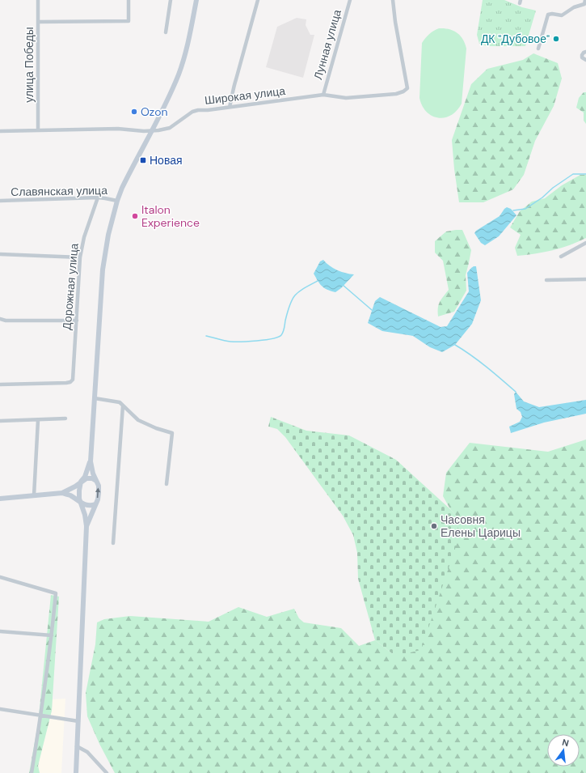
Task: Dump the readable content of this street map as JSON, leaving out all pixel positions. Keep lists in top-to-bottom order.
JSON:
{
  "streets": {
    "street": [
      "Лунная улица",
      "улица Победы",
      "Широкая улица",
      "Славянская улица",
      "Дорожная улица"
    ]
  },
  "crossings": [
    ["Лунная улица", "Широкая улица"],
    ["улица Победы", "Широкая улица"],
    ["Славянская улица", "Дорожная улица"]
  ],
  "places": {
    "other": [
      "ДК \"Дубовое\"",
      "Ozon",
      "Italon Experience",
      "Часовня Елены Царицы"
    ],
    "transit": ["Новая"]
  },
  "north": "top"
}
